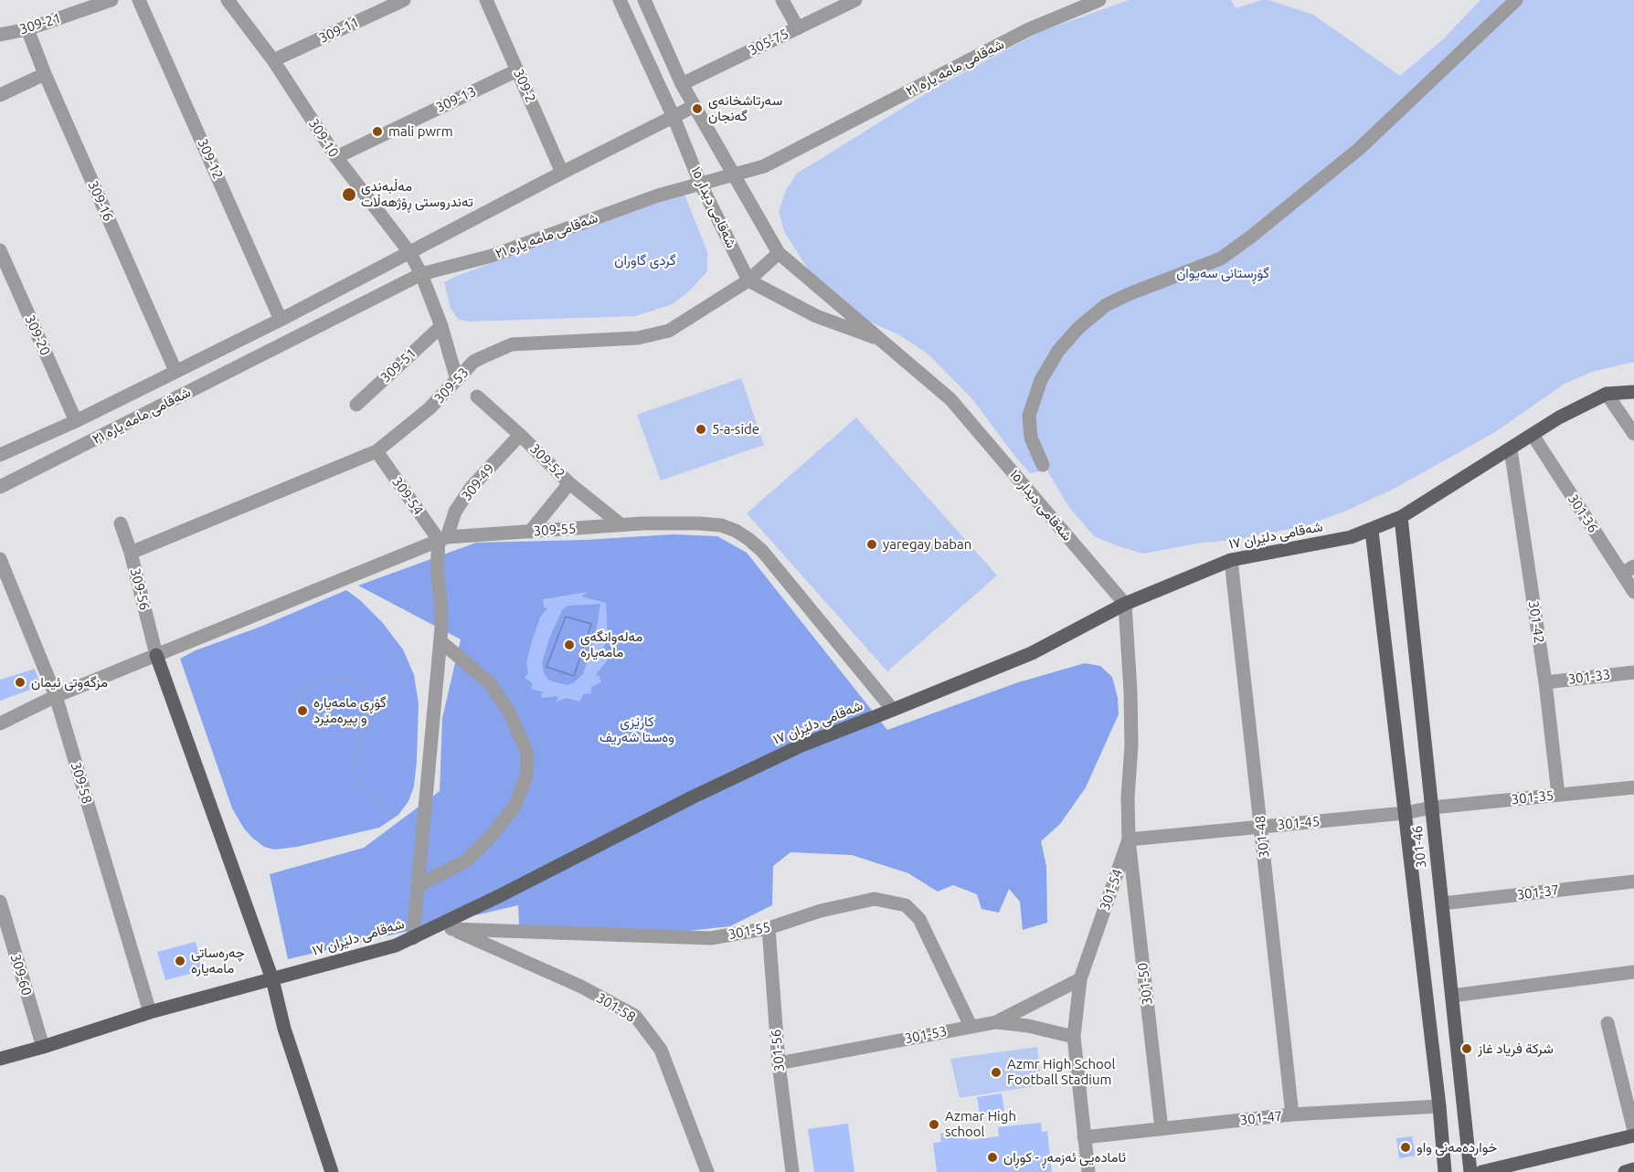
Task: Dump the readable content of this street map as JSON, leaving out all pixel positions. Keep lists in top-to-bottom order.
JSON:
{
  "streets": {
    "main road": ["شەقامی دلێران ١٧", "301-46"],
    "street": [
      "309-21",
      "309-11",
      "305-75",
      "شەقامی مامە یارە ٢١",
      "309-2",
      "309-13",
      "309-10",
      "309-12",
      "309-16",
      "شەقامی دیدار ١٥",
      "309-20",
      "309-51",
      "309-53",
      "309-52",
      "309-49",
      "309-54",
      "301-36",
      "309-55",
      "309-56",
      "301-42",
      "301-33",
      "309-58",
      "301-35",
      "301-45",
      "301-48",
      "301-54",
      "301-37",
      "301-55",
      "309-60",
      "301-50",
      "301-58",
      "301-53",
      "301-56",
      "301-47"
    ]
  },
  "crossings": [
    ["309-21", "309-16"],
    ["309-11", "309-10"],
    ["305-75", "شەقامی دیدار ١٥"],
    ["شەقامی مامە یارە ٢١", "309-2"],
    ["شەقامی مامە یارە ٢١", "309-10"],
    ["شەقامی مامە یارە ٢١", "309-12"],
    ["شەقامی مامە یارە ٢١", "309-16"],
    ["شەقامی مامە یارە ٢١", "شەقامی دیدار ١٥"],
    ["شەقامی مامە یارە ٢١", "309-20"],
    ["309-2", "309-13"],
    ["309-13", "309-10"],
    ["شەقامی دیدار ١٥", "309-53"],
    ["شەقامی دیدار ١٥", "شەقامی دلێران ١٧"],
    ["شەقامی دیدار ١٥", "301-54"],
    ["309-53", "309-54"],
    ["309-53", "309-56"],
    ["309-52", "309-49"],
    ["309-52", "309-55"],
    ["309-49", "309-54"],
    ["309-49", "309-55"],
    ["309-49", "شەقامی دلێران ١٧"],
    ["309-54", "309-55"],
    ["301-36", "شەقامی دلێران ١٧"],
    ["309-55", "شەقامی دلێران ١٧"],
    ["309-55", "309-56"],
    ["309-55", "309-58"],
    ["شەقامی دلێران ١٧", "301-42"],
    ["شەقامی دلێران ١٧", "309-58"],
    ["شەقامی دلێران ١٧", "301-48"],
    ["شەقامی دلێران ١٧", "301-46"],
    ["شەقامی دلێران ١٧", "301-54"],
    ["شەقامی دلێران ١٧", "301-55"],
    ["شەقامی دلێران ١٧", "309-60"],
    ["شەقامی دلێران ١٧", "301-58"],
    ["301-42", "301-33"],
    ["301-42", "301-35"],
    ["301-35", "301-45"],
    ["301-35", "301-46"],
    ["301-45", "301-48"],
    ["301-45", "301-46"],
    ["301-45", "301-54"],
    ["301-45", "301-50"],
    ["301-48", "301-47"],
    ["301-46", "301-37"],
    ["301-46", "301-47"],
    ["301-54", "301-50"],
    ["301-54", "301-53"],
    ["301-54", "301-47"],
    ["301-55", "301-58"],
    ["301-55", "301-53"],
    ["301-55", "301-56"],
    ["301-50", "301-47"],
    ["301-53", "301-56"]
  ],
  "parks": ["گردی گاوران", "گۆڕستانی سەیوان", "کارێزی وەستا شەریف"],
  "places": [
    "سەرتاشخانەی گەنجان",
    "mali pwrm",
    "مەڵبەندی تەندروستی ڕۆژهەڵات",
    "5-a-side",
    "yaregay baban",
    "مەلەوانگەی مامەیارە",
    "مزگەوتی ئیمان",
    "گۆڕی مامەیارە و پیرەمێرد",
    "چەرەساتی مامەیارە",
    "شرکة فرياد غاز",
    "Azmr High School Football Stadium",
    "Azmar High school",
    "خواردەمەنی واو",
    "ئامادەیی ئەزمەڕ - کوڕان"
  ]
}
